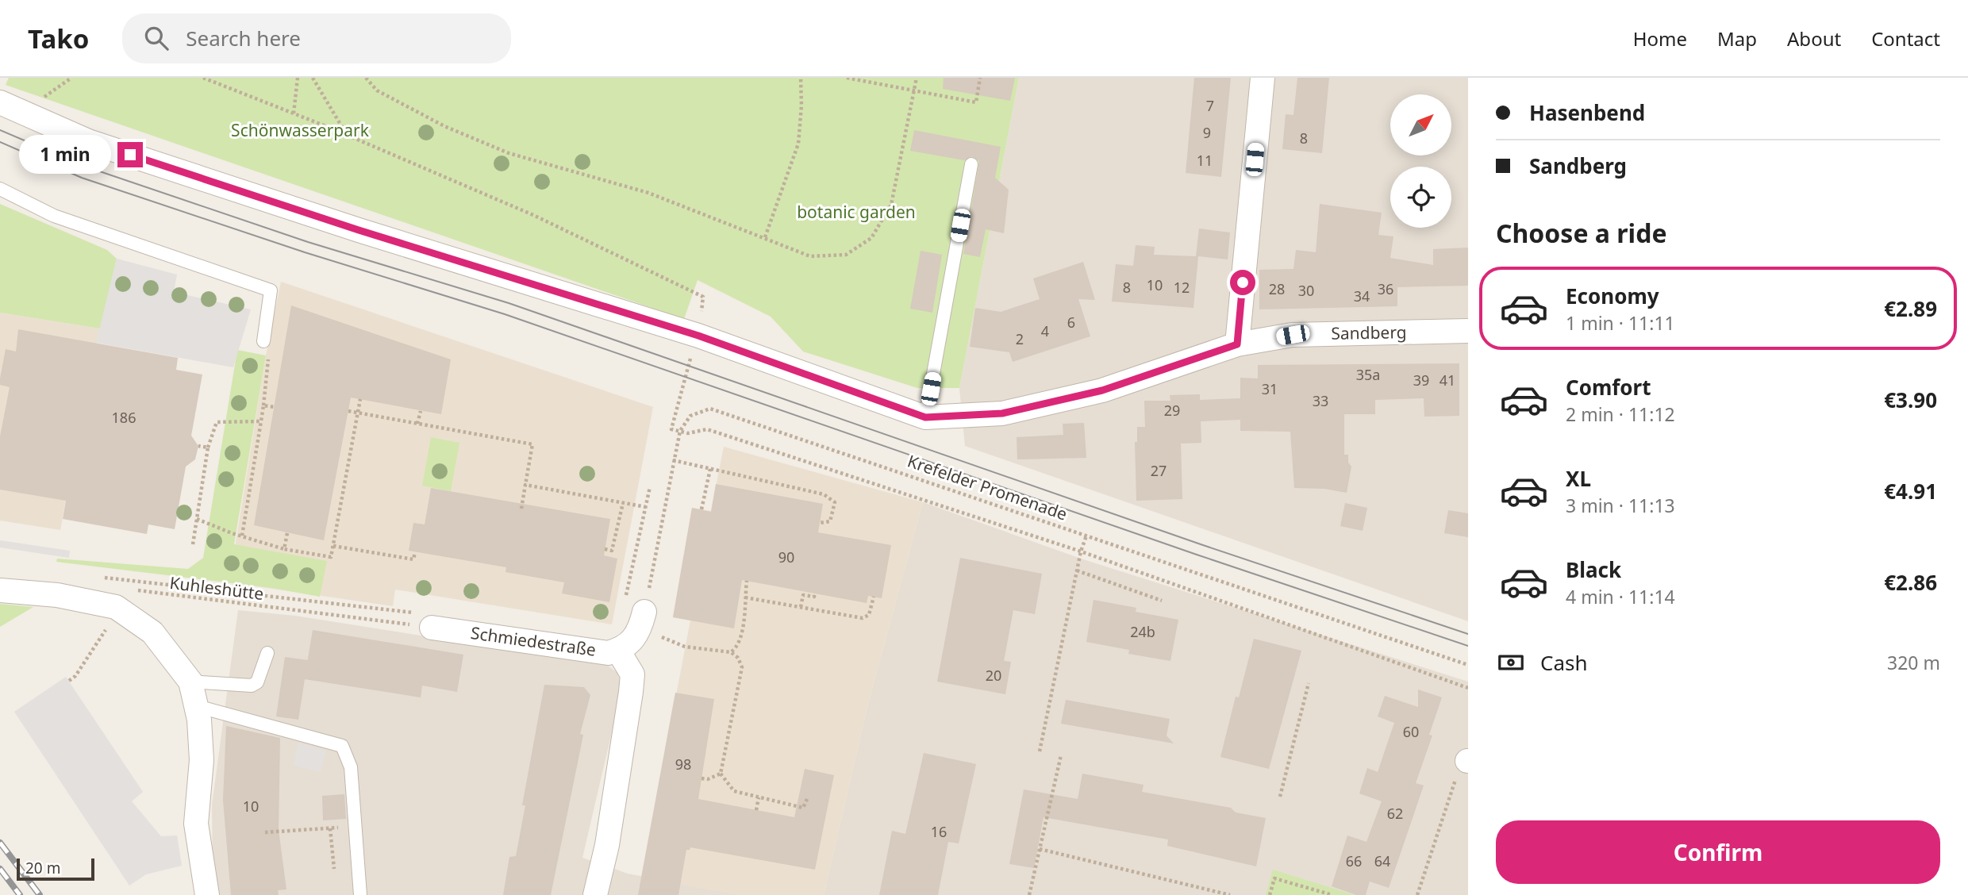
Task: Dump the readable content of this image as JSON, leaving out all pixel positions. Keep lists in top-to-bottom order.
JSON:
{
  "streets": {
    "street": ["Sandberg", "Schmiedestraße"],
    "path": ["Krefelder Promenade", "Kuhleshütte"]
  },
  "crossings": [
    ["Kuhleshütte", "Schmiedestraße"]
  ],
  "parks": ["Schönwasserpark", "botanic garden"],
  "house_numbers": [
    "7",
    "9",
    "8",
    "11",
    "10",
    "8",
    "12",
    "28",
    "36",
    "30",
    "34",
    "6",
    "4",
    "2",
    "35a",
    "39",
    "41",
    "31",
    "33",
    "29",
    "186",
    "27",
    "90",
    "24b",
    "20",
    "60",
    "98",
    "10",
    "62",
    "16",
    "66",
    "64"
  ],
  "scale_bar": "20 m",
  "north": "top right",
  "page": {
    "header": "Tako",
    "search": "Search here",
    "nav": [
      "Home",
      "Map",
      "About",
      "Contact"
    ],
    "banner": ["Hasenbend", "Sandberg"],
    "bubble": "1 min",
    "heading": "Choose a ride",
    "list": [
      {
        "name": "Economy",
        "note": "1 min · 11:11",
        "value": "€2.89"
      },
      {
        "name": "Comfort",
        "note": "2 min · 11:12",
        "value": "€3.90"
      },
      {
        "name": "XL",
        "note": "3 min · 11:13",
        "value": "€4.91"
      },
      {
        "name": "Black",
        "note": "4 min · 11:14",
        "value": "€2.86"
      }
    ],
    "pay": ["Cash", "320 m"],
    "buttons": "Confirm",
    "scale": "20 m"
  }
}
